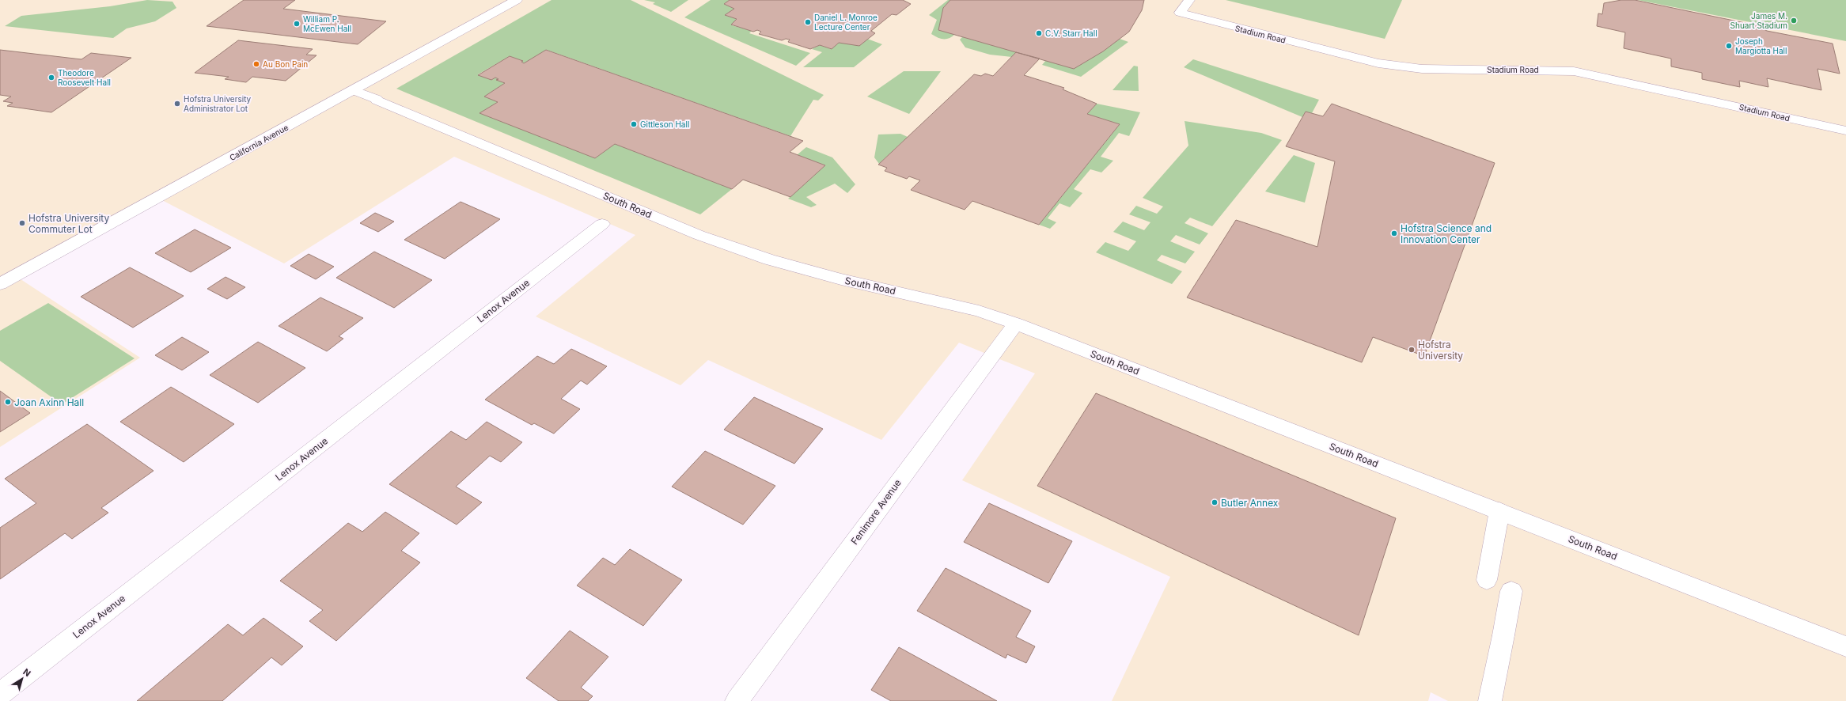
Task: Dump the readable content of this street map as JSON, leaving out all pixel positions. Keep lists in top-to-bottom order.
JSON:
{
  "streets": {
    "street": [
      "Stadium Road",
      "California Avenue",
      "South Road",
      "Lenox Avenue",
      "Fenimore Avenue"
    ]
  },
  "crossings": [
    ["California Avenue", "South Road"],
    ["South Road", "Fenimore Avenue"]
  ],
  "places": [
    "James M. Shuart Stadium",
    "Daniel L. Monroe Lecture Center",
    "William P. McEwen Hall",
    "C.V. Starr Hall",
    "Joseph Margiotta Hall",
    "Au Bon Pain",
    "Theodore Roosevelt Hall",
    "Hofstra University Administrator Lot",
    "Gittleson Hall",
    "Hofstra University Commuter Lot",
    "Hofstra Science and Innovation Center",
    "Hofstra University",
    "Joan Axinn Hall",
    "Butler Annex"
  ],
  "north": "top right"
}
